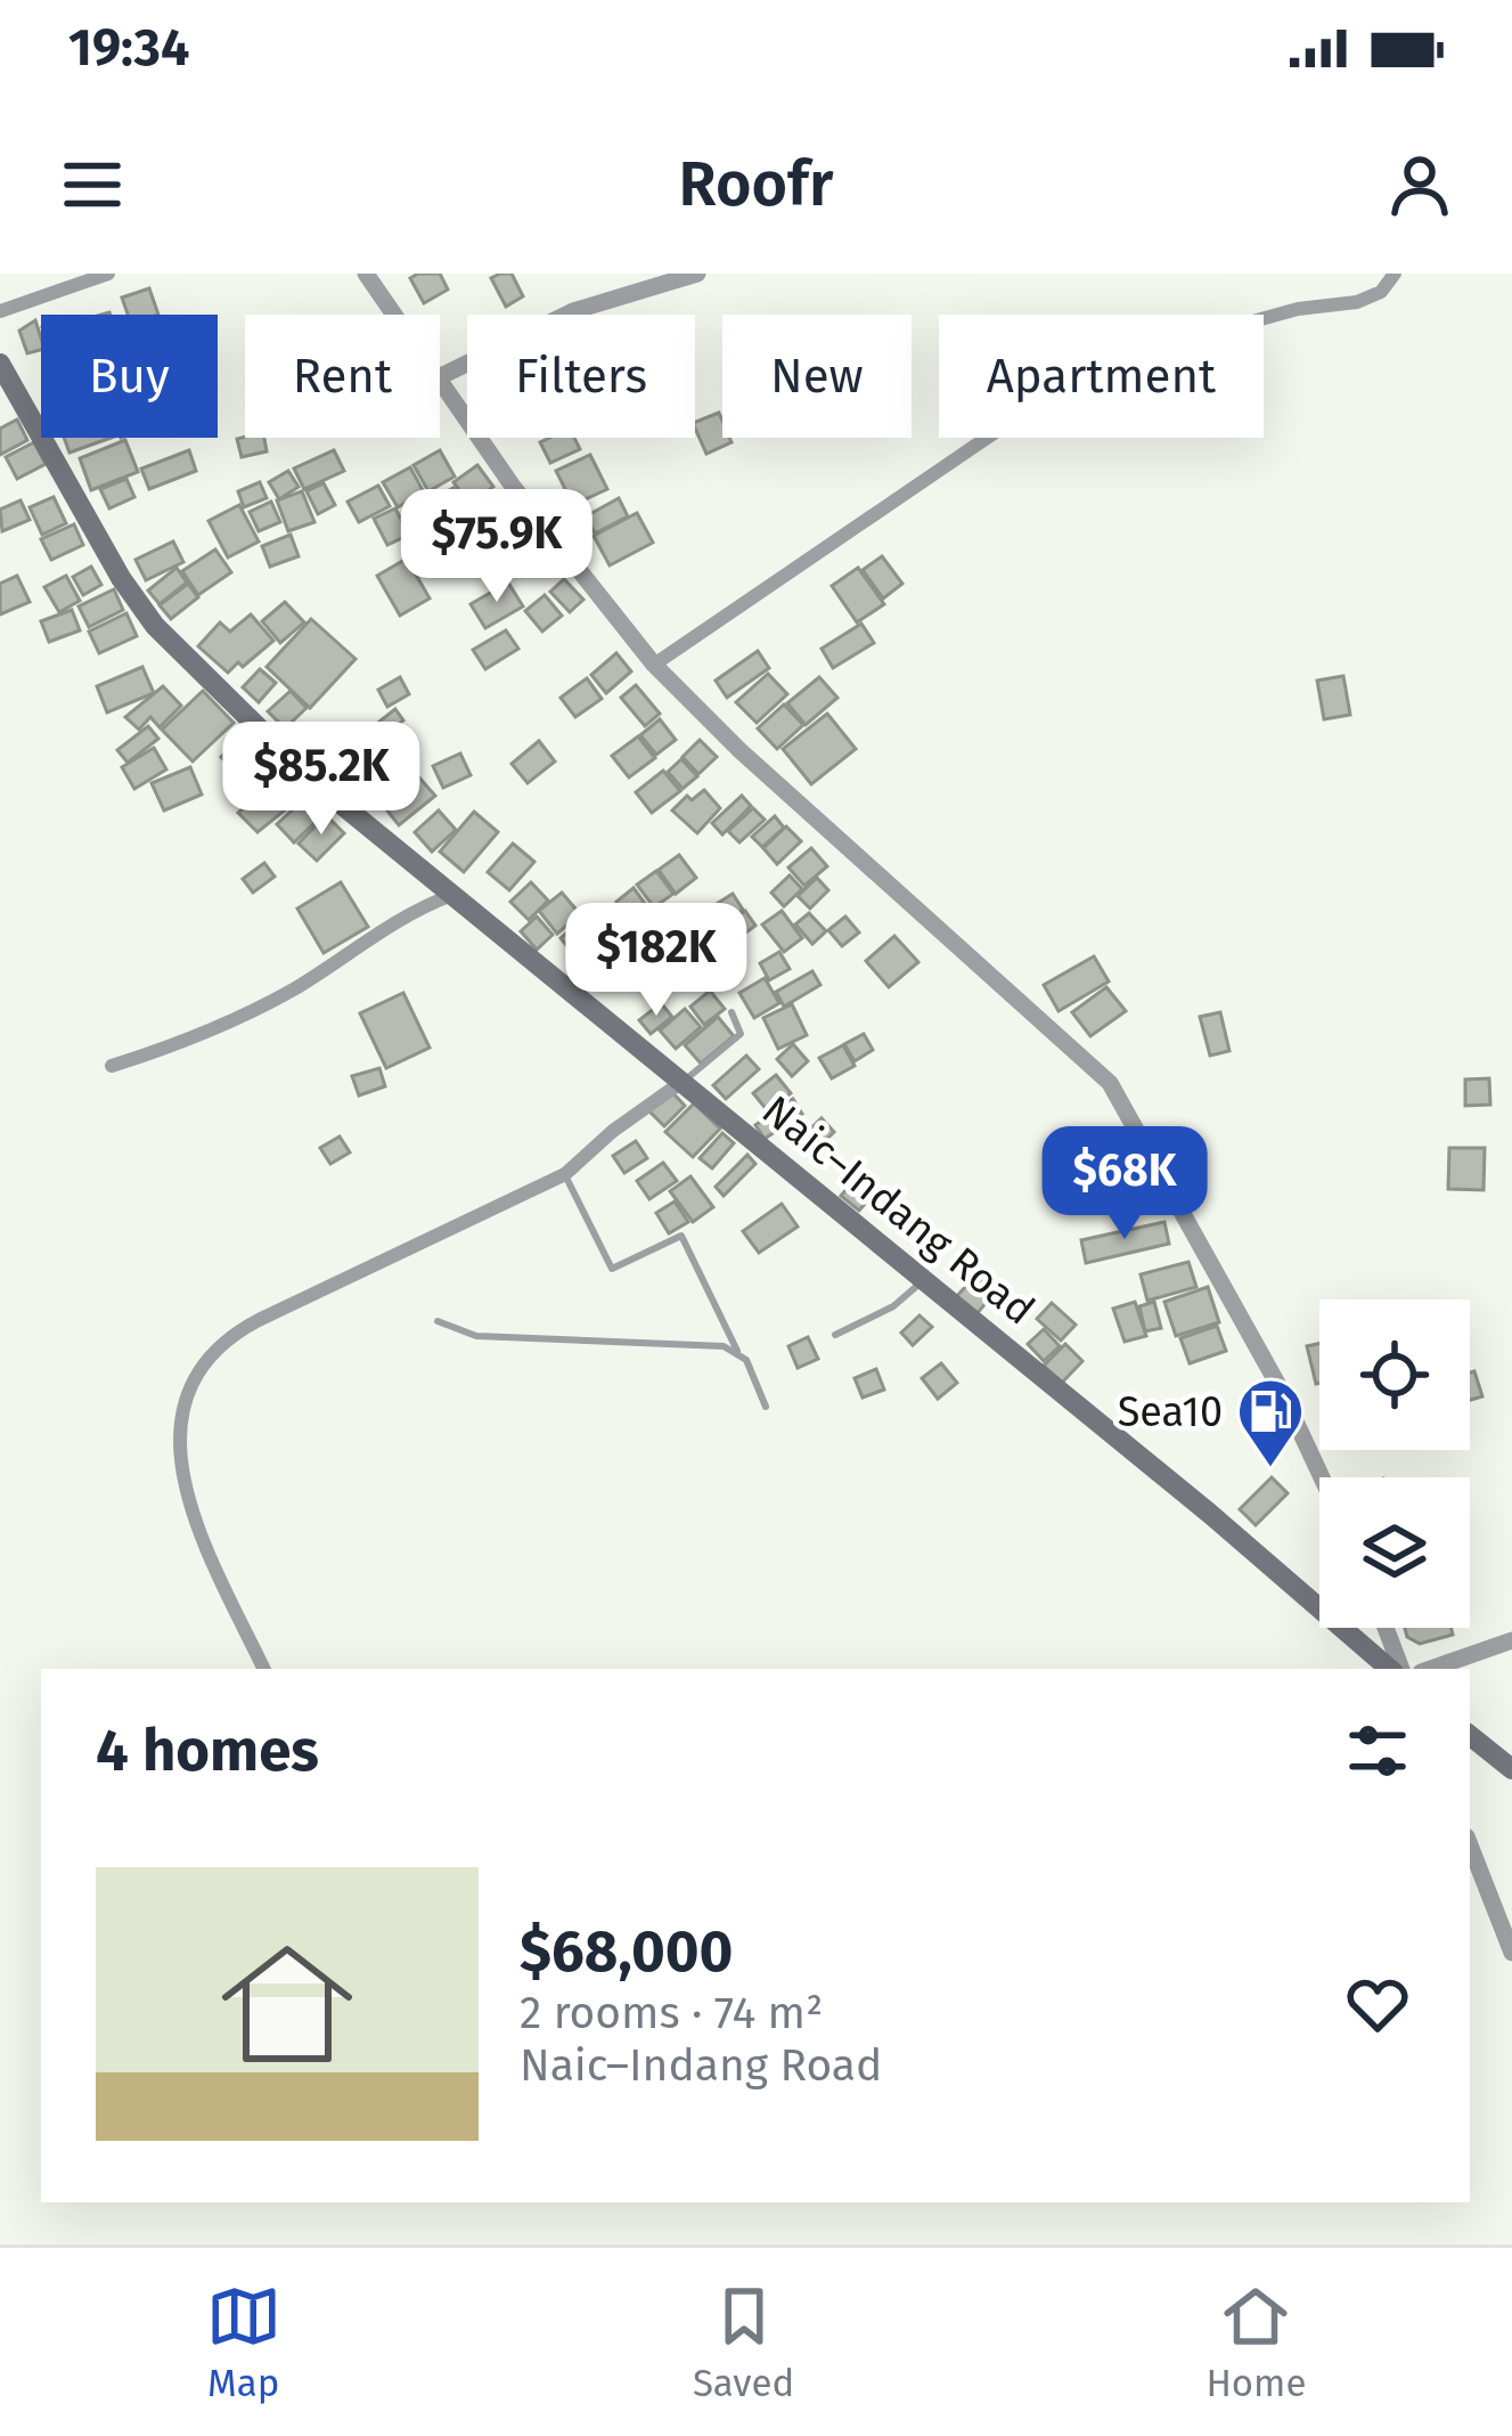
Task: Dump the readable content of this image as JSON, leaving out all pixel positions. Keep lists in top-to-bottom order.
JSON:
{
  "streets": {
    "main road": ["Naic–Indang Road"]
  },
  "places": {
    "fuel station": ["Sea10"]
  },
  "page": {
    "status": "19:34",
    "header": "Roofr",
    "chip": [
      "Buy",
      "Rent",
      "Filters",
      "New",
      "Apartment"
    ],
    "price": [
      "$75.9K",
      "$85.2K",
      "$182K",
      "$68K"
    ],
    "heading": "4 homes",
    "list": [
      {
        "name": "$68,000",
        "note": "2 rooms · 74 m² · Naic–Indang Road"
      }
    ],
    "tabs": ["Map", "Saved", "Home"]
  }
}
